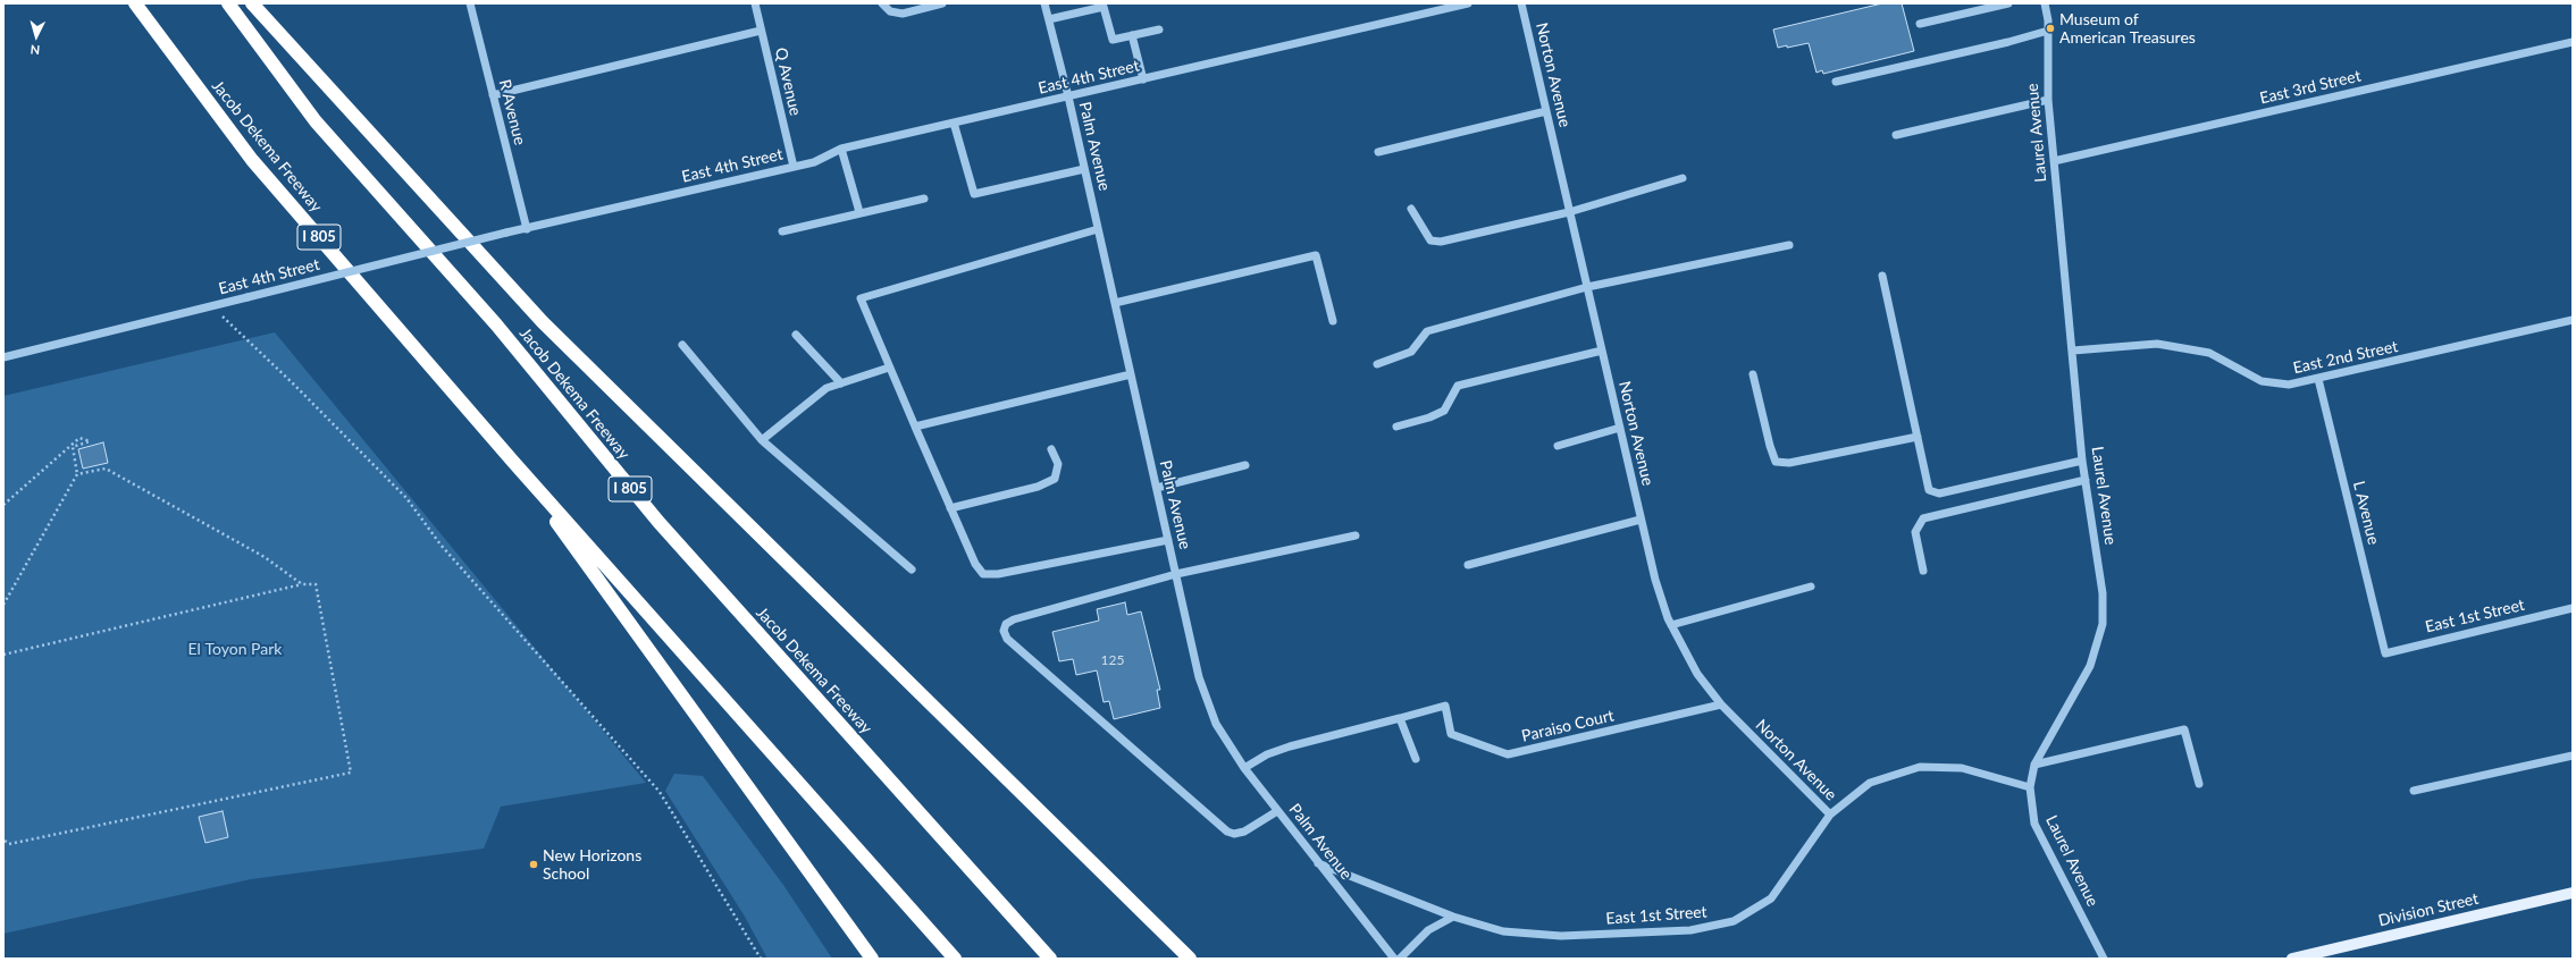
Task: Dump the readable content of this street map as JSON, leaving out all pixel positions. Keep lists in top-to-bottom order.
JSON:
{
  "streets": {
    "highway": ["Jacob Dekema Freeway", "I 805"],
    "main road": ["Division Street"],
    "street": [
      "Norton Avenue",
      "East 4th Street",
      "Q Avenue",
      "East 3rd Street",
      "R Avenue",
      "Laurel Avenue",
      "Palm Avenue",
      "East 2nd Street",
      "L Avenue",
      "East 1st Street",
      "Paraiso Court"
    ]
  },
  "crossings": [
    ["Norton Avenue", "East 1st Street"],
    ["Norton Avenue", "Paraiso Court"],
    ["East 4th Street", "Q Avenue"],
    ["East 4th Street", "R Avenue"],
    ["East 4th Street", "Palm Avenue"],
    ["East 3rd Street", "Laurel Avenue"],
    ["Laurel Avenue", "East 2nd Street"],
    ["Laurel Avenue", "East 1st Street"],
    ["Palm Avenue", "East 1st Street"],
    ["East 2nd Street", "L Avenue"],
    ["L Avenue", "East 1st Street"]
  ],
  "parks": ["El Toyon Park"],
  "places": ["Museum of American Treasures", "New Horizons School"],
  "house_numbers": ["125"],
  "north": "bottom"
}
